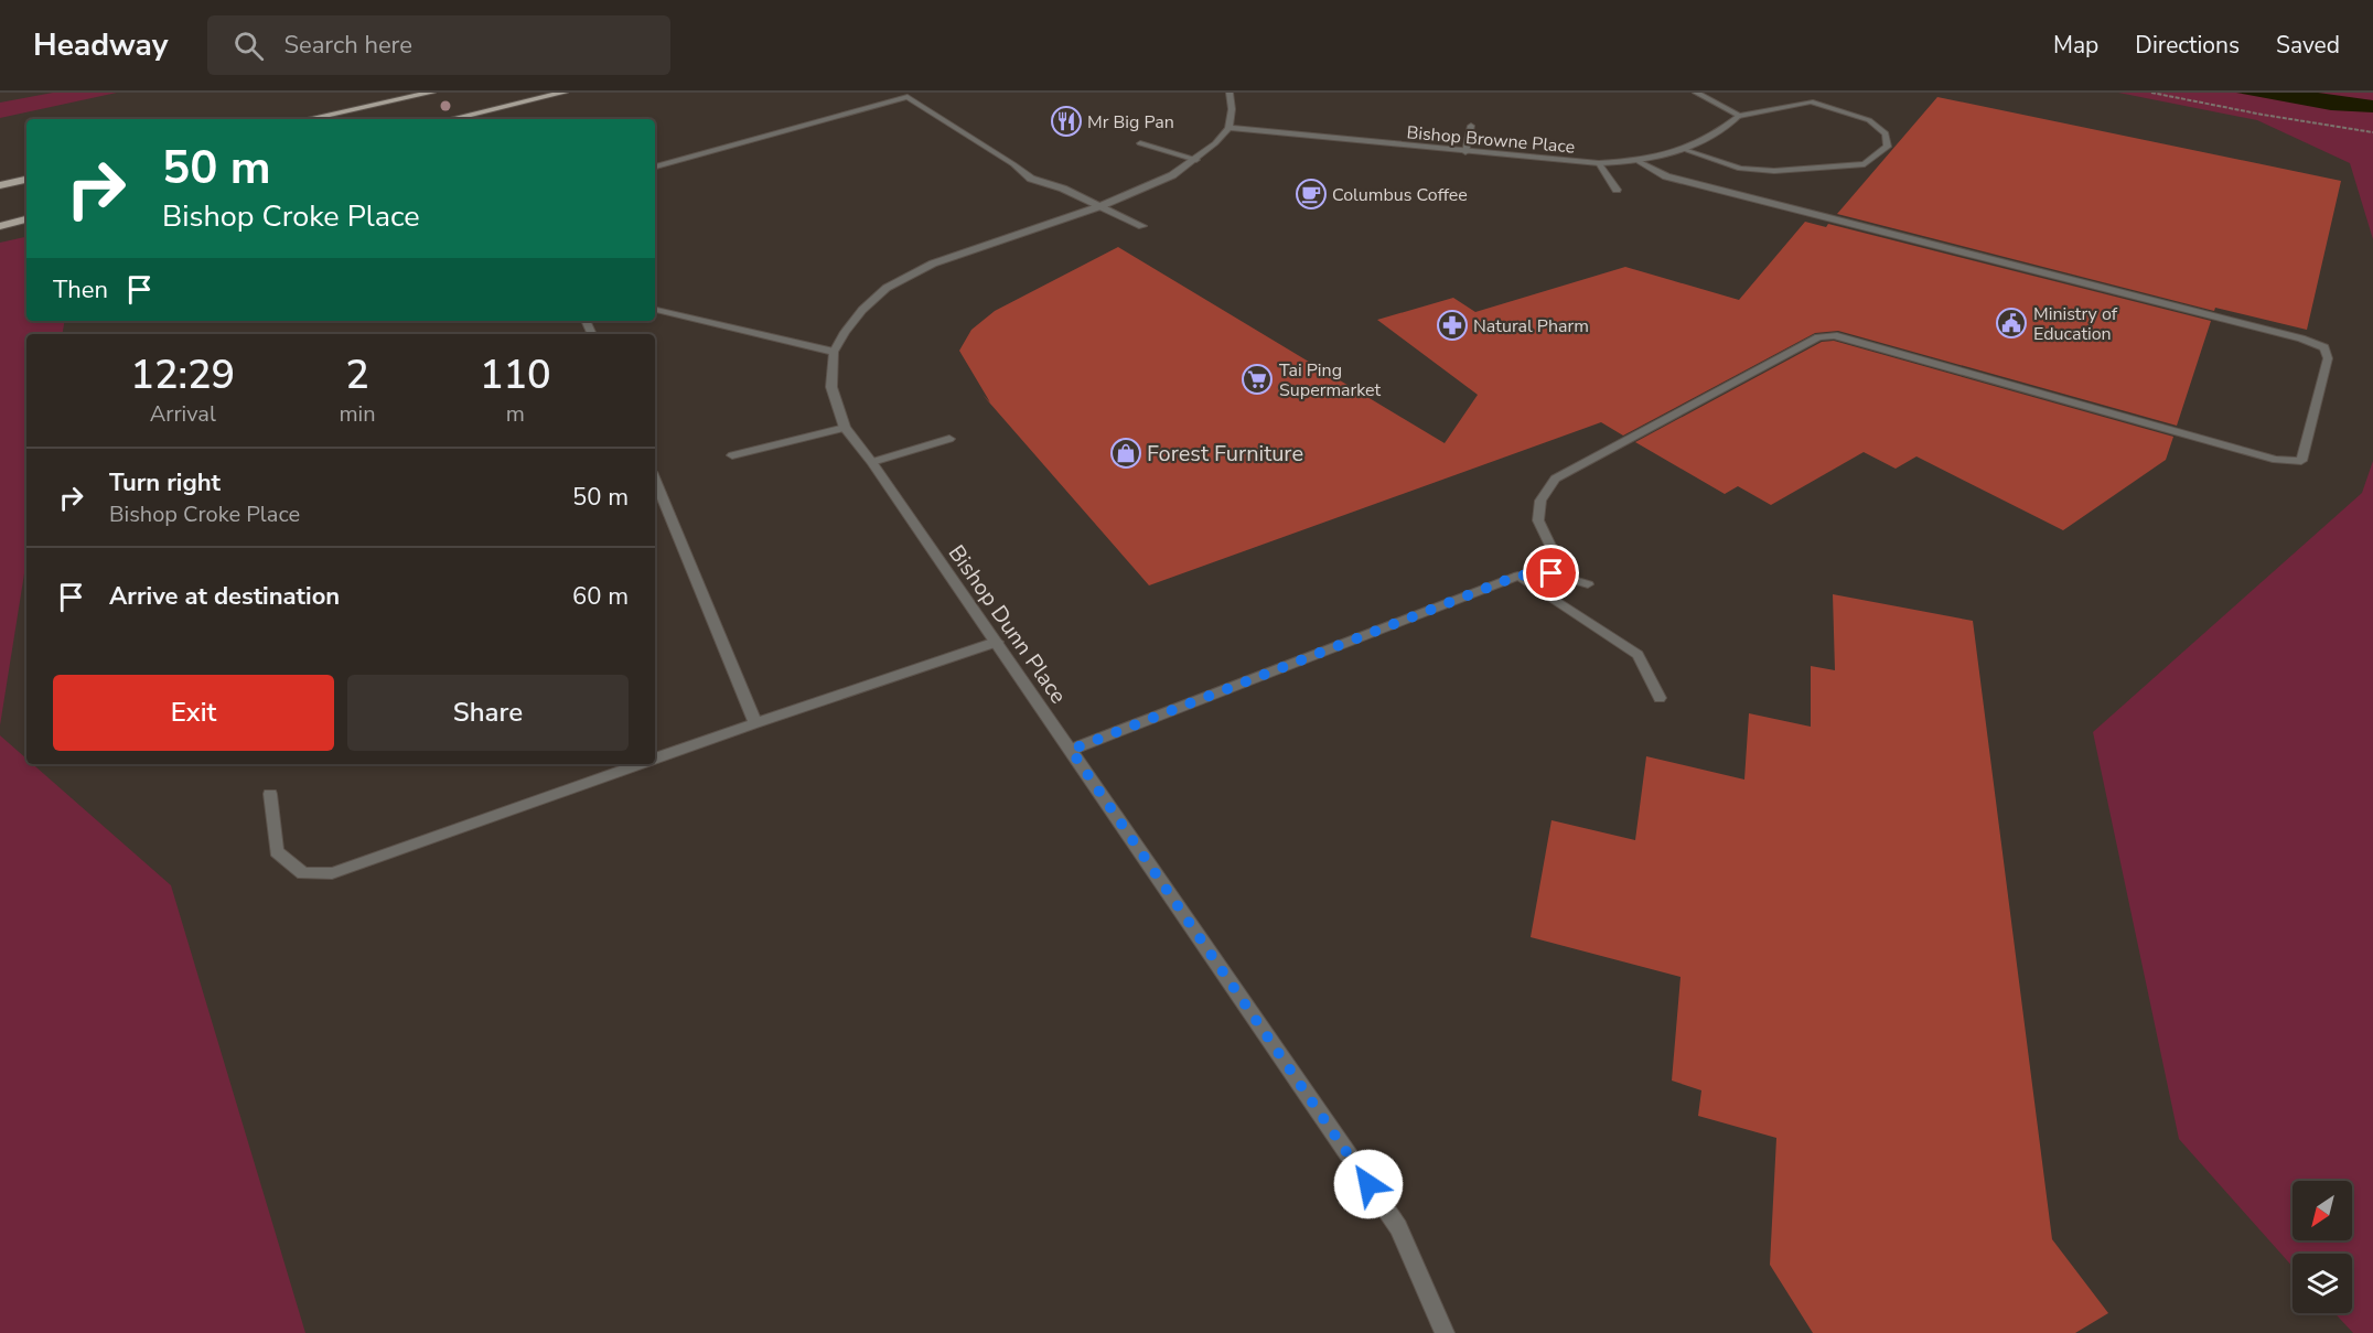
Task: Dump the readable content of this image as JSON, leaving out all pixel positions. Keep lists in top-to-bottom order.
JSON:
{
  "streets": {
    "street": ["Bishop Browne Place", "Bishop Dunn Place"]
  },
  "crossings": [
    ["Bishop Browne Place", "Bishop Dunn Place"]
  ],
  "places": {
    "restaurant": ["Mr Big Pan"],
    "cafe": ["Columbus Coffee"],
    "public building": ["Ministry of Education"],
    "pharmacy": ["Natural Pharm"],
    "supermarket": ["Tai Ping Supermarket"],
    "shop": ["Forest Furniture"]
  },
  "north": "bottom left",
  "page": {
    "header": "Headway",
    "search": "Search here",
    "nav": ["Map", "Directions", "Saved"],
    "turn": ["50 m", "Bishop Croke Place"],
    "then": "Then",
    "eta": [
      "12:29",
      "Arrival",
      "2",
      "min",
      "110",
      "m"
    ],
    "list": [
      {
        "name": "Turn right",
        "note": "Bishop Croke Place",
        "value": "50 m"
      },
      {
        "name": "Arrive at destination",
        "value": "60 m"
      }
    ],
    "buttons": ["Exit", "Share"]
  }
}
